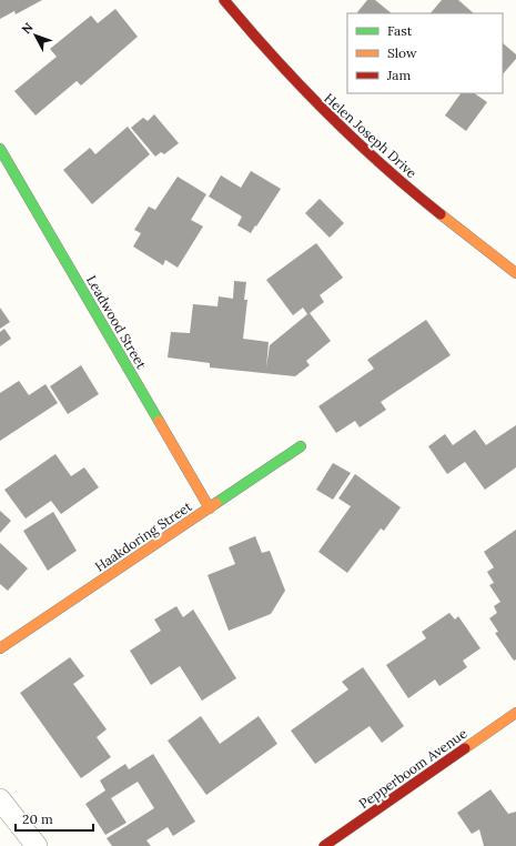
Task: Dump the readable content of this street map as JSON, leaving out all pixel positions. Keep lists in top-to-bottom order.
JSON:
{
  "streets": {
    "street": [
      "Helen Joseph Drive",
      "Leadwood Street",
      "Haakdoring Street",
      "Pepperboom Avenue"
    ]
  },
  "crossings": [
    ["Leadwood Street", "Haakdoring Street"]
  ],
  "legend": ["Fast", "Slow", "Jam"],
  "scale_bar": "20 m",
  "north": "top left"
}
